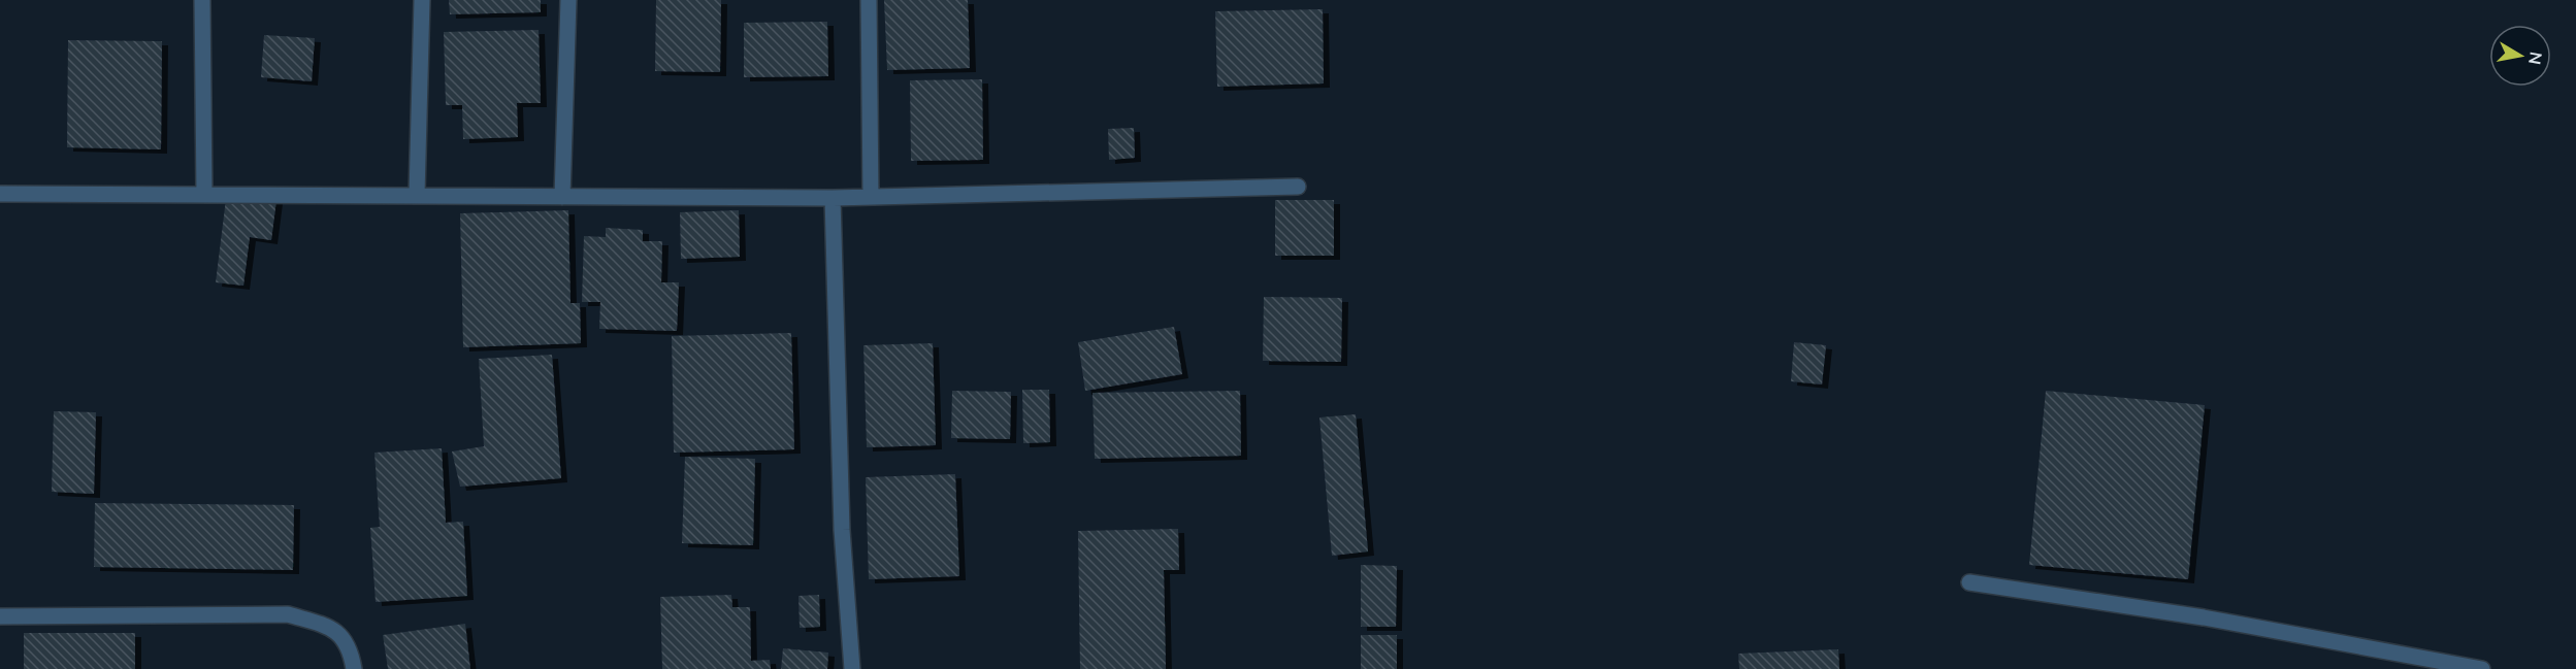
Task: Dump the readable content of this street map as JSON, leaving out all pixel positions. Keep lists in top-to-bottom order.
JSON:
{
  "north": "right"
}
